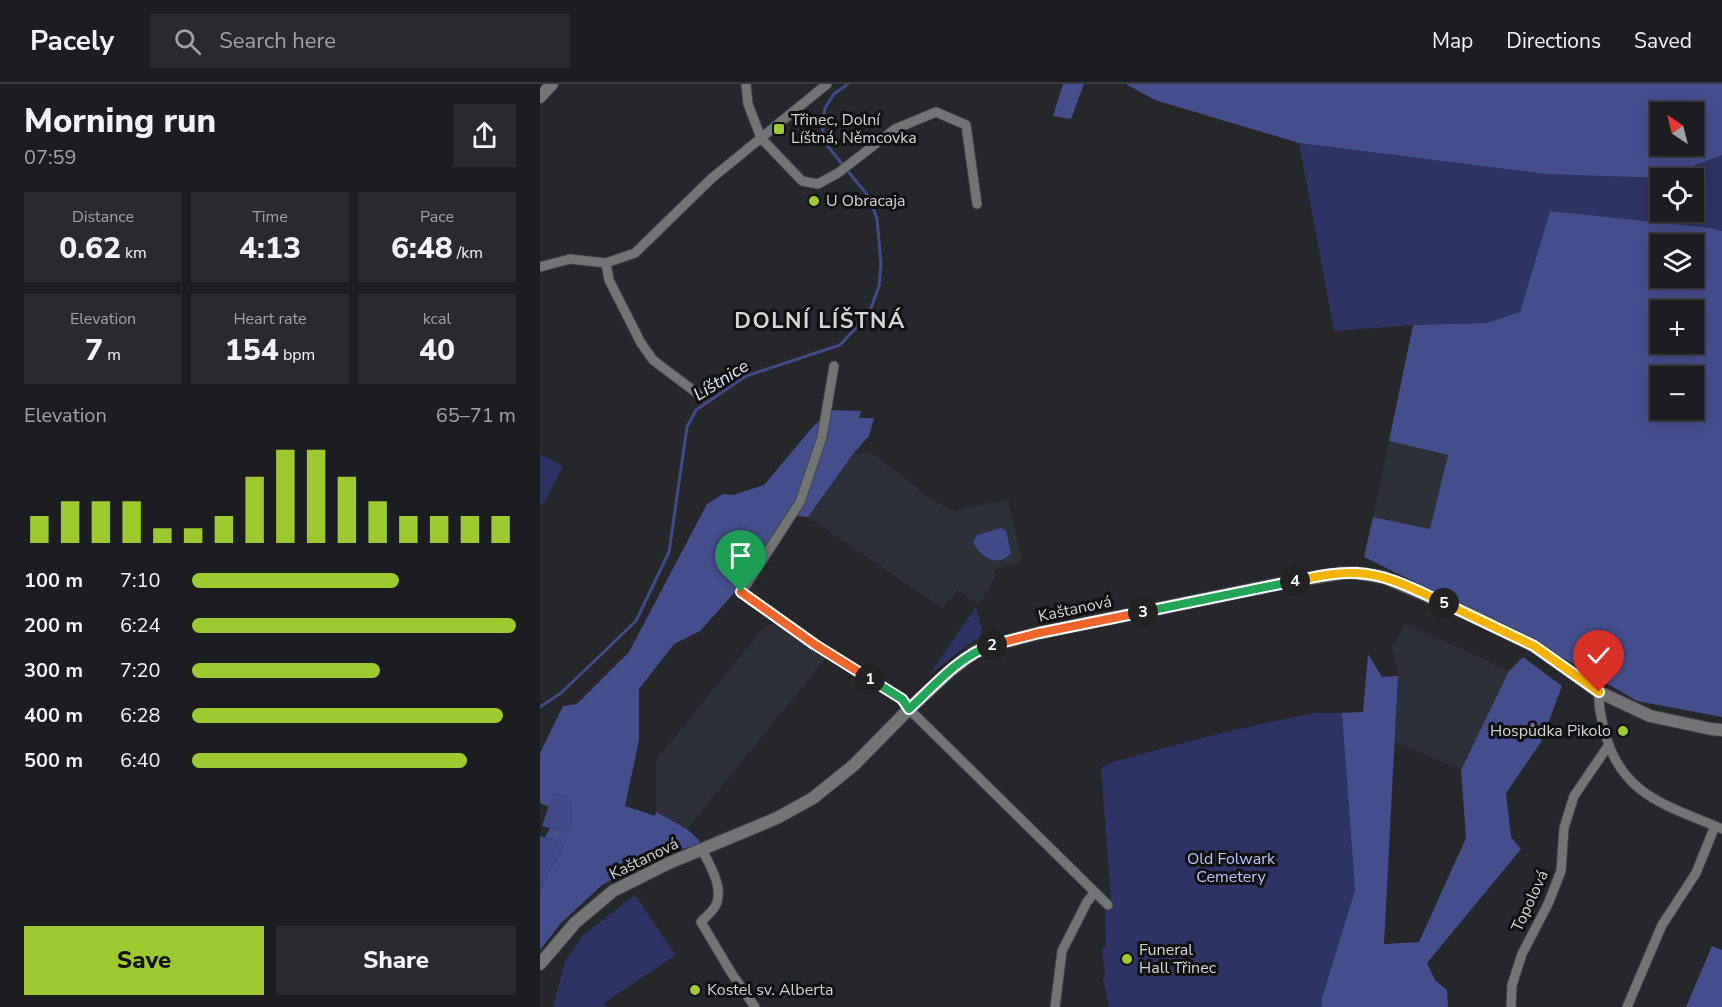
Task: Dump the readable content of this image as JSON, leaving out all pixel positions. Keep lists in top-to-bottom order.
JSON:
{
  "streets": {
    "street": ["Kaštanová", "Topolová"]
  },
  "districts": ["DOLNÍ LÍŠTNÁ"],
  "water": ["Líštnice"],
  "parks": ["Old Folwark Cemetery"],
  "places": {
    "transit": ["Třinec, Dolní Líštná, Němcovka"],
    "other": [
      "U Obracaja",
      "Hospůdka Pikolo",
      "Funeral Hall Třinec",
      "Kostel sv. Alberta"
    ]
  },
  "north": "top left",
  "page": {
    "header": "Pacely",
    "search": "Search here",
    "nav": ["Map", "Directions", "Saved"],
    "heading": ["Morning run", "07:59"],
    "map_buttons": ["+", "−"],
    "stats": [
      ["Distance", "0.62 km"],
      ["Time", "4:13"],
      ["Pace", "6:48 /km"],
      ["Elevation", "7 m"],
      ["Heart rate", "154 bpm"],
      ["kcal", "40"]
    ],
    "chart": ["Elevation", "65–71 m"],
    "list": [
      {
        "name": "100 m",
        "note": "7:10"
      },
      {
        "name": "200 m",
        "note": "6:24"
      },
      {
        "name": "300 m",
        "note": "7:20"
      },
      {
        "name": "400 m",
        "note": "6:28"
      },
      {
        "name": "500 m",
        "note": "6:40"
      }
    ],
    "pins": [
      "4",
      "5",
      "3",
      "2",
      "1"
    ],
    "buttons": ["Save", "Share"]
  }
}
